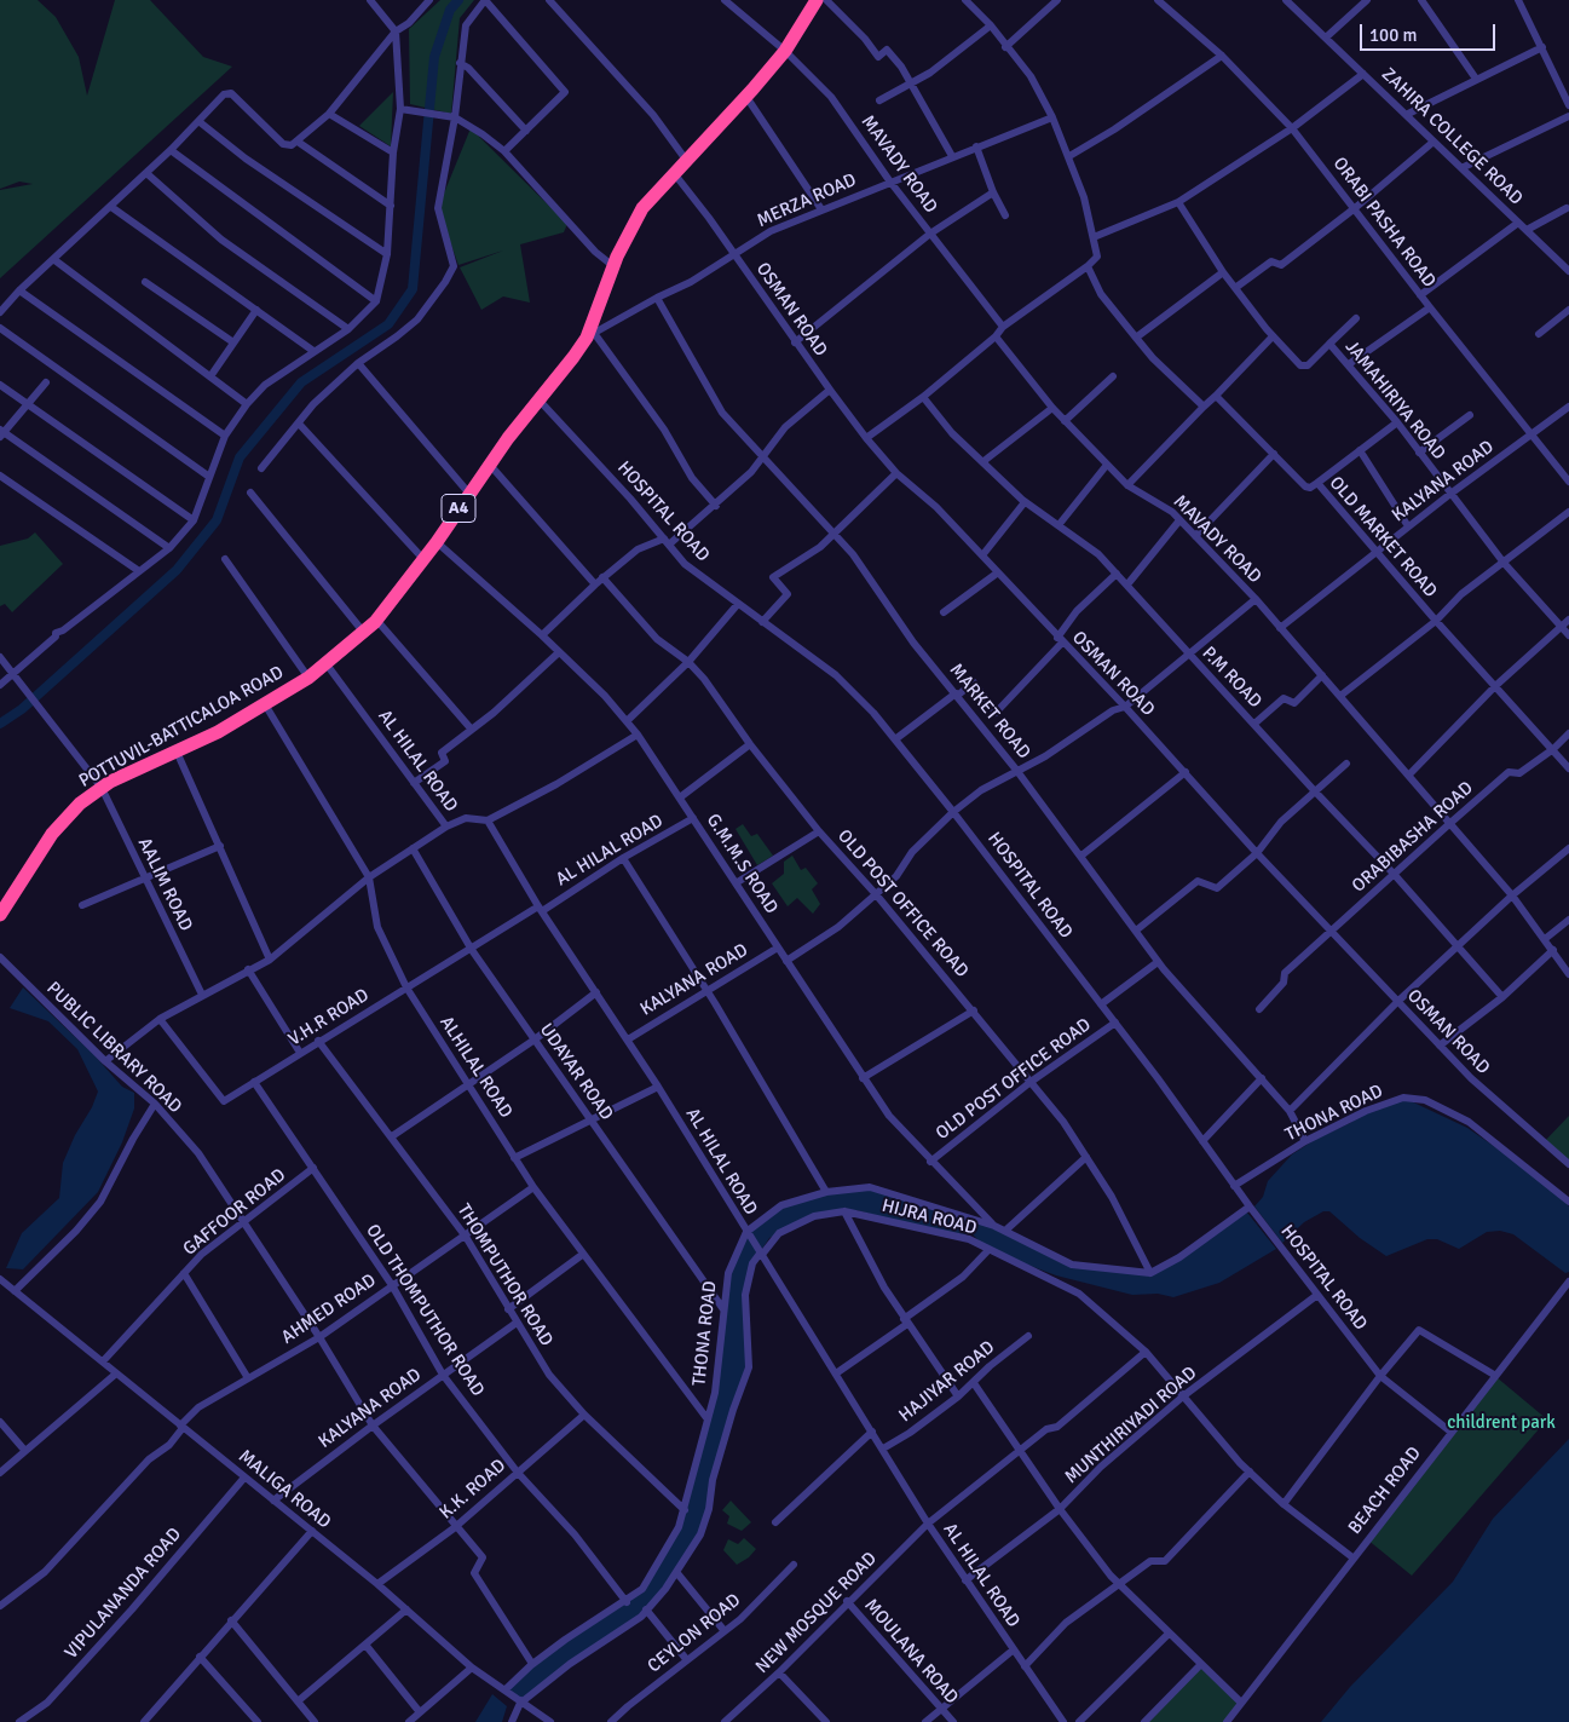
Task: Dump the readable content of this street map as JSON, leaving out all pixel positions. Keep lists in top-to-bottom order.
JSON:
{
  "streets": {
    "highway": ["A4", "POTTUVIL-BATTICALOA ROAD"],
    "street": [
      "ZAHIRA COLLEGE ROAD",
      "MAVADY ROAD",
      "MERZA ROAD",
      "ORABI PASHA ROAD",
      "OSMAN ROAD",
      "JAMAHIRIYA ROAD",
      "KALYANA ROAD",
      "HOSPITAL ROAD",
      "OLD MARKET ROAD",
      "P.M ROAD",
      "MARKET ROAD",
      "AL HILAL ROAD",
      "ORABIBASHA ROAD",
      "G.M.M.S ROAD",
      "AALIM ROAD",
      "OLD POST OFFICE ROAD",
      "V.H.R ROAD",
      "PUBLIC LIBRARY ROAD",
      "ALHILAL ROAD",
      "UDAYAR ROAD",
      "THONA ROAD",
      "GAFFOOR ROAD",
      "HIJRA ROAD",
      "THOMPUTHOR ROAD",
      "AHMED ROAD",
      "OLD THOMPUTHOR ROAD",
      "HAJIYAR ROAD",
      "MUNTHIRIYADI ROAD",
      "MALIGA ROAD",
      "K.K. ROAD",
      "BEACH ROAD",
      "VIPULANANDA ROAD",
      "NEW MOSQUE ROAD",
      "CEYLON ROAD",
      "MOULANA ROAD"
    ]
  },
  "crossings": [
    ["MAVADY ROAD", "MERZA ROAD"],
    ["MAVADY ROAD", "KALYANA ROAD"],
    ["MAVADY ROAD", "POTTUVIL-BATTICALOA ROAD"],
    ["MAVADY ROAD", "ORABIBASHA ROAD"],
    ["MERZA ROAD", "OSMAN ROAD"],
    ["MERZA ROAD", "MARKET ROAD"],
    ["MERZA ROAD", "POTTUVIL-BATTICALOA ROAD"],
    ["ORABI PASHA ROAD", "KALYANA ROAD"],
    ["OSMAN ROAD", "POTTUVIL-BATTICALOA ROAD"],
    ["OSMAN ROAD", "ORABIBASHA ROAD"],
    ["JAMAHIRIYA ROAD", "KALYANA ROAD"],
    ["KALYANA ROAD", "OLD MARKET ROAD"],
    ["KALYANA ROAD", "AL HILAL ROAD"],
    ["KALYANA ROAD", "G.M.M.S ROAD"],
    ["KALYANA ROAD", "THOMPUTHOR ROAD"],
    ["KALYANA ROAD", "OLD THOMPUTHOR ROAD"],
    ["KALYANA ROAD", "MALIGA ROAD"],
    ["HOSPITAL ROAD", "POTTUVIL-BATTICALOA ROAD"],
    ["HOSPITAL ROAD", "OLD POST OFFICE ROAD"],
    ["HOSPITAL ROAD", "THONA ROAD"],
    ["HOSPITAL ROAD", "MUNTHIRIYADI ROAD"],
    ["HOSPITAL ROAD", "BEACH ROAD"],
    ["OLD MARKET ROAD", "ORABIBASHA ROAD"],
    ["P.M ROAD", "ORABIBASHA ROAD"],
    ["MARKET ROAD", "THONA ROAD"],
    ["POTTUVIL-BATTICALOA ROAD", "AL HILAL ROAD"],
    ["POTTUVIL-BATTICALOA ROAD", "G.M.M.S ROAD"],
    ["POTTUVIL-BATTICALOA ROAD", "AALIM ROAD"],
    ["POTTUVIL-BATTICALOA ROAD", "ALHILAL ROAD"],
    ["AL HILAL ROAD", "G.M.M.S ROAD"],
    ["AL HILAL ROAD", "V.H.R ROAD"],
    ["AL HILAL ROAD", "THONA ROAD"],
    ["AL HILAL ROAD", "HIJRA ROAD"],
    ["AL HILAL ROAD", "HAJIYAR ROAD"],
    ["AL HILAL ROAD", "MUNTHIRIYADI ROAD"],
    ["AL HILAL ROAD", "NEW MOSQUE ROAD"],
    ["G.M.M.S ROAD", "OLD POST OFFICE ROAD"],
    ["G.M.M.S ROAD", "THONA ROAD"],
    ["OLD POST OFFICE ROAD", "THONA ROAD"],
    ["V.H.R ROAD", "ALHILAL ROAD"],
    ["V.H.R ROAD", "UDAYAR ROAD"],
    ["V.H.R ROAD", "THOMPUTHOR ROAD"],
    ["V.H.R ROAD", "OLD THOMPUTHOR ROAD"],
    ["PUBLIC LIBRARY ROAD", "GAFFOOR ROAD"],
    ["ALHILAL ROAD", "THONA ROAD"],
    ["ALHILAL ROAD", "AHMED ROAD"],
    ["UDAYAR ROAD", "THONA ROAD"],
    ["THONA ROAD", "THOMPUTHOR ROAD"],
    ["THONA ROAD", "OLD THOMPUTHOR ROAD"],
    ["THONA ROAD", "MALIGA ROAD"],
    ["GAFFOOR ROAD", "OLD THOMPUTHOR ROAD"],
    ["GAFFOOR ROAD", "MALIGA ROAD"],
    ["HIJRA ROAD", "MUNTHIRIYADI ROAD"],
    ["HIJRA ROAD", "MALIGA ROAD"],
    ["HIJRA ROAD", "BEACH ROAD"],
    ["THOMPUTHOR ROAD", "AHMED ROAD"],
    ["THOMPUTHOR ROAD", "K.K. ROAD"],
    ["AHMED ROAD", "OLD THOMPUTHOR ROAD"],
    ["AHMED ROAD", "MALIGA ROAD"],
    ["OLD THOMPUTHOR ROAD", "K.K. ROAD"],
    ["MALIGA ROAD", "K.K. ROAD"],
    ["MALIGA ROAD", "VIPULANANDA ROAD"],
    ["NEW MOSQUE ROAD", "MOULANA ROAD"]
  ],
  "parks": ["childrent park"],
  "scale_bar": "100 m"
}
